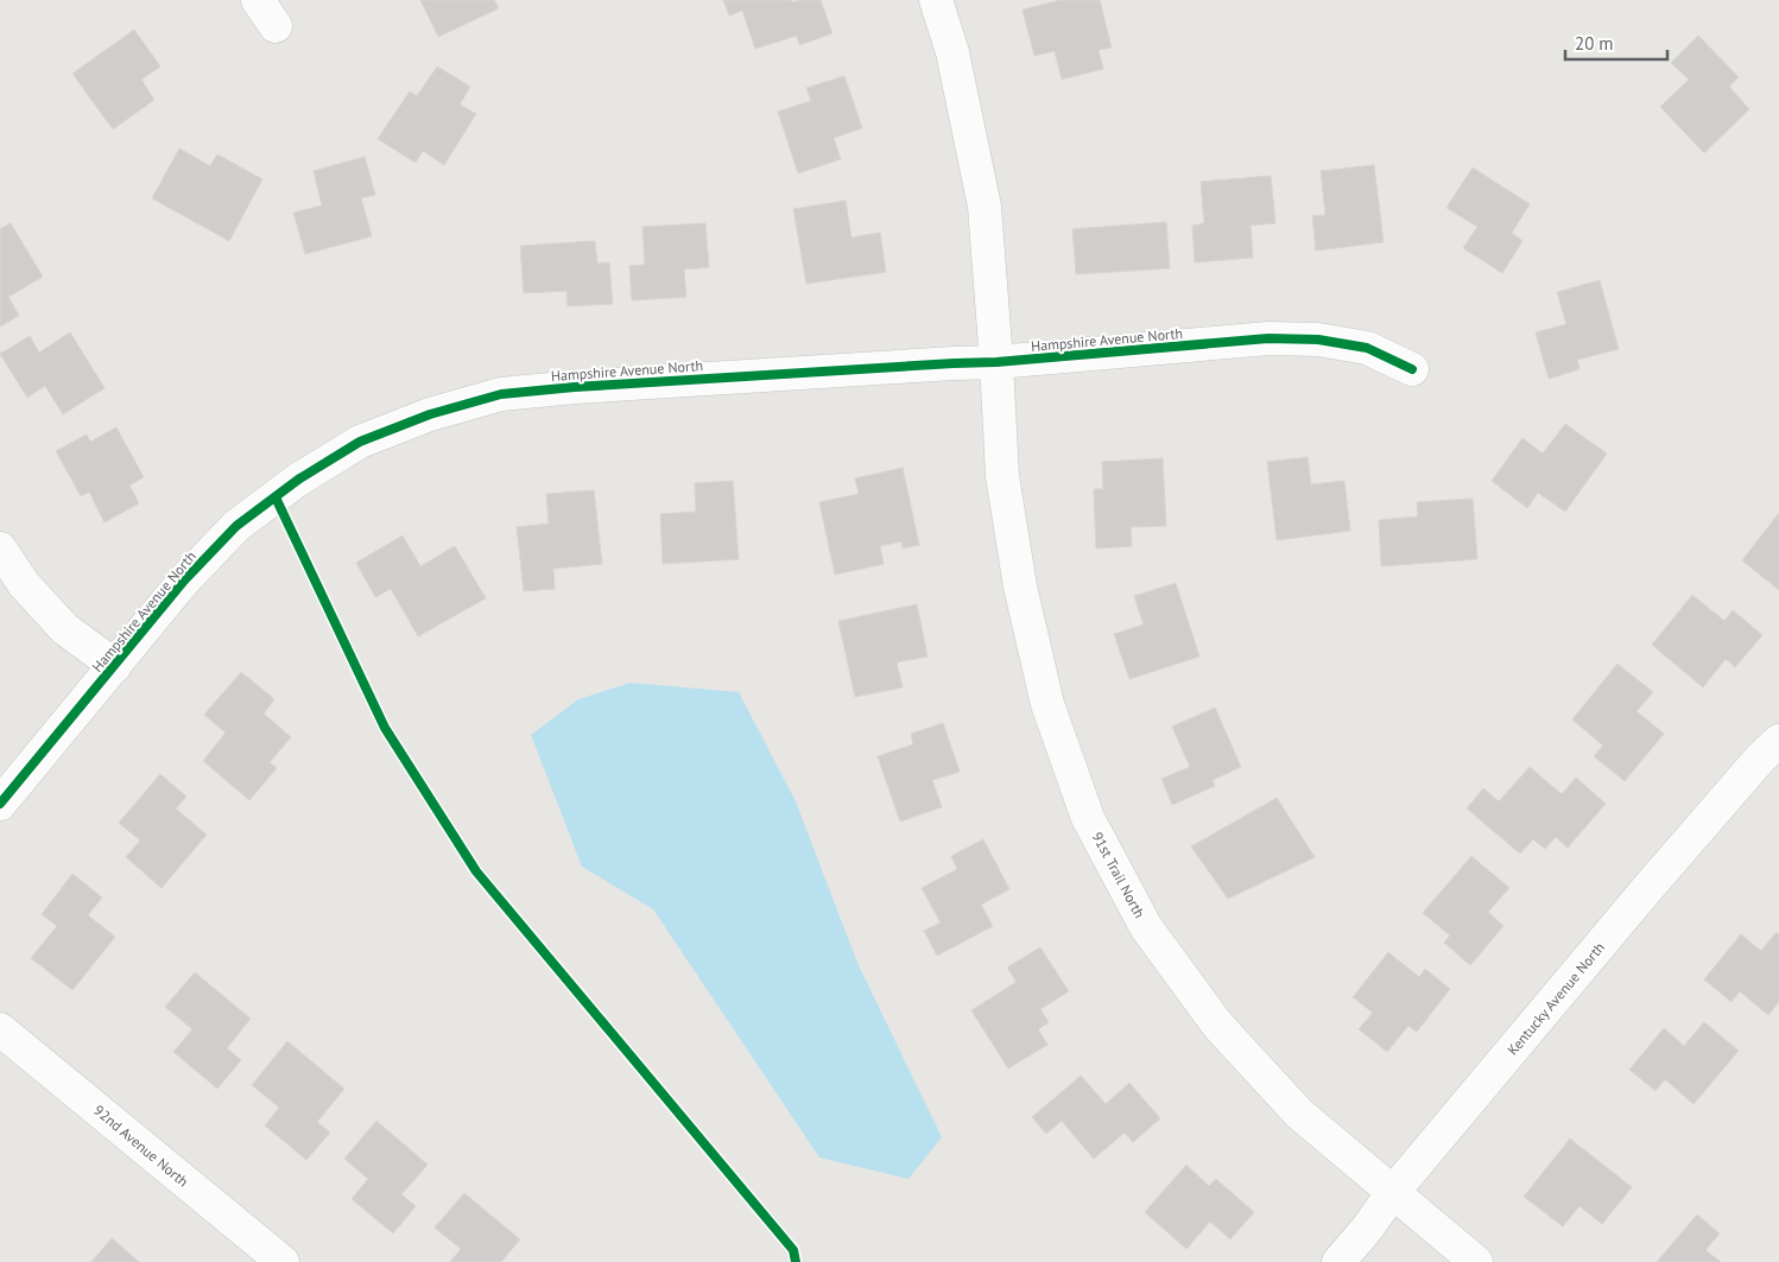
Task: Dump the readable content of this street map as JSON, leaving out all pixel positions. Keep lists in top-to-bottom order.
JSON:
{
  "streets": {
    "street": [
      "Hampshire Avenue North",
      "91st Trail North",
      "Kentucky Avenue North",
      "92nd Avenue North"
    ]
  },
  "crossings": [
    ["Hampshire Avenue North", "91st Trail North"],
    ["91st Trail North", "Kentucky Avenue North"]
  ],
  "scale_bar": "20 m"
}
